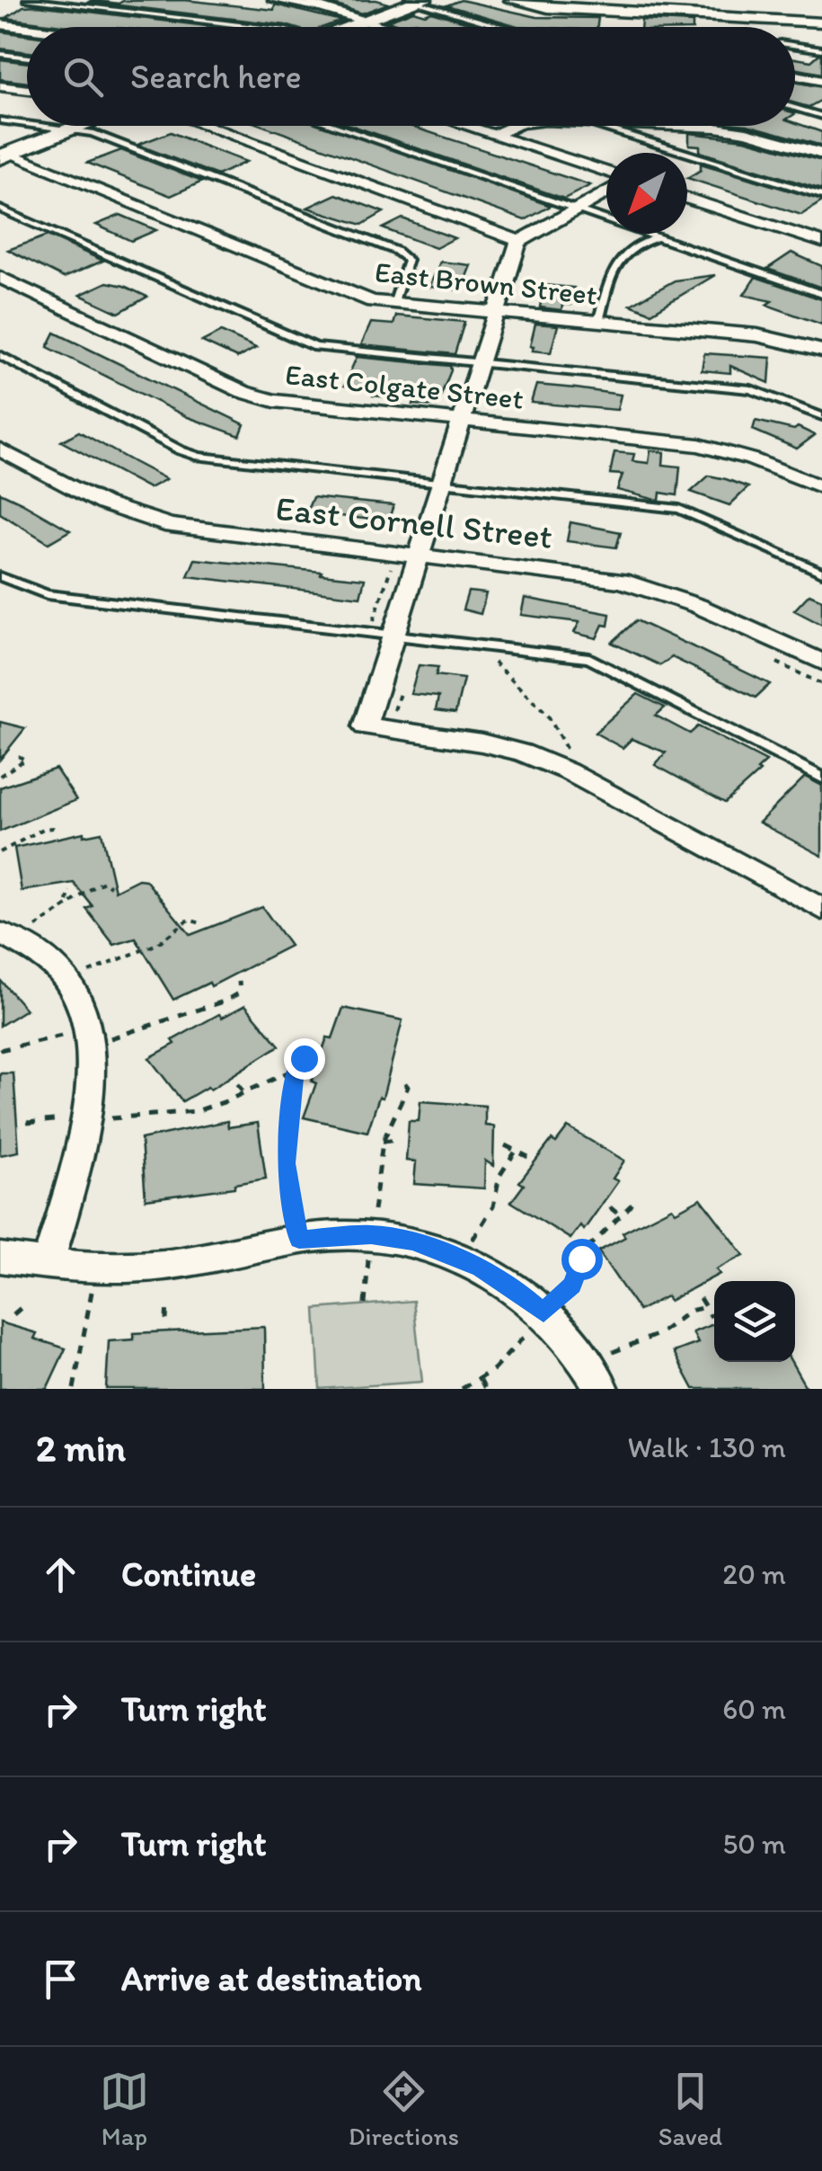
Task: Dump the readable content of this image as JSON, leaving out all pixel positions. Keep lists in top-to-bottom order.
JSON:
{
  "streets": {
    "street": ["East Brown Street", "East Colgate Street", "East Cornell Street"]
  },
  "north": "bottom left",
  "page": {
    "search": "Search here",
    "heading": ["2 min", "Walk · 130 m"],
    "list": [
      ["Continue", "20 m"],
      ["Turn right", "60 m"],
      ["Turn right", "50 m"],
      "Arrive at destination"
    ],
    "nav": ["Map", "Directions", "Saved"]
  }
}
